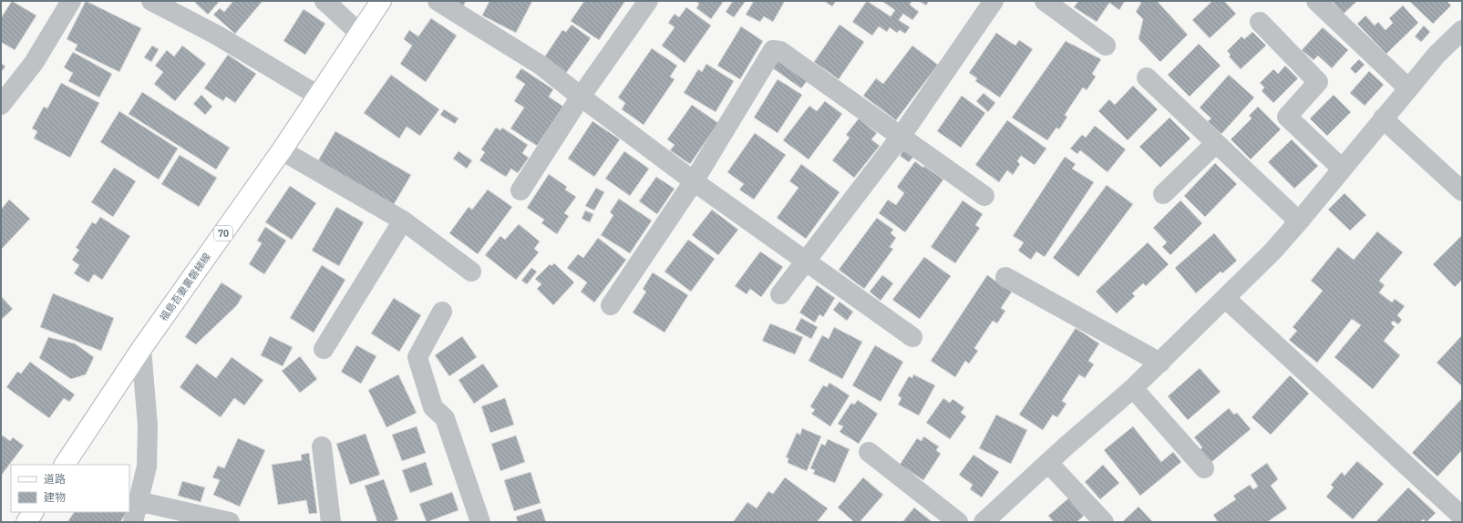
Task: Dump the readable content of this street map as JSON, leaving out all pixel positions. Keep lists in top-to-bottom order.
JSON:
{
  "streets": {
    "main road": ["70", "福島吾妻裏磐梯線"]
  },
  "legend": ["道路", "建物"]
}
